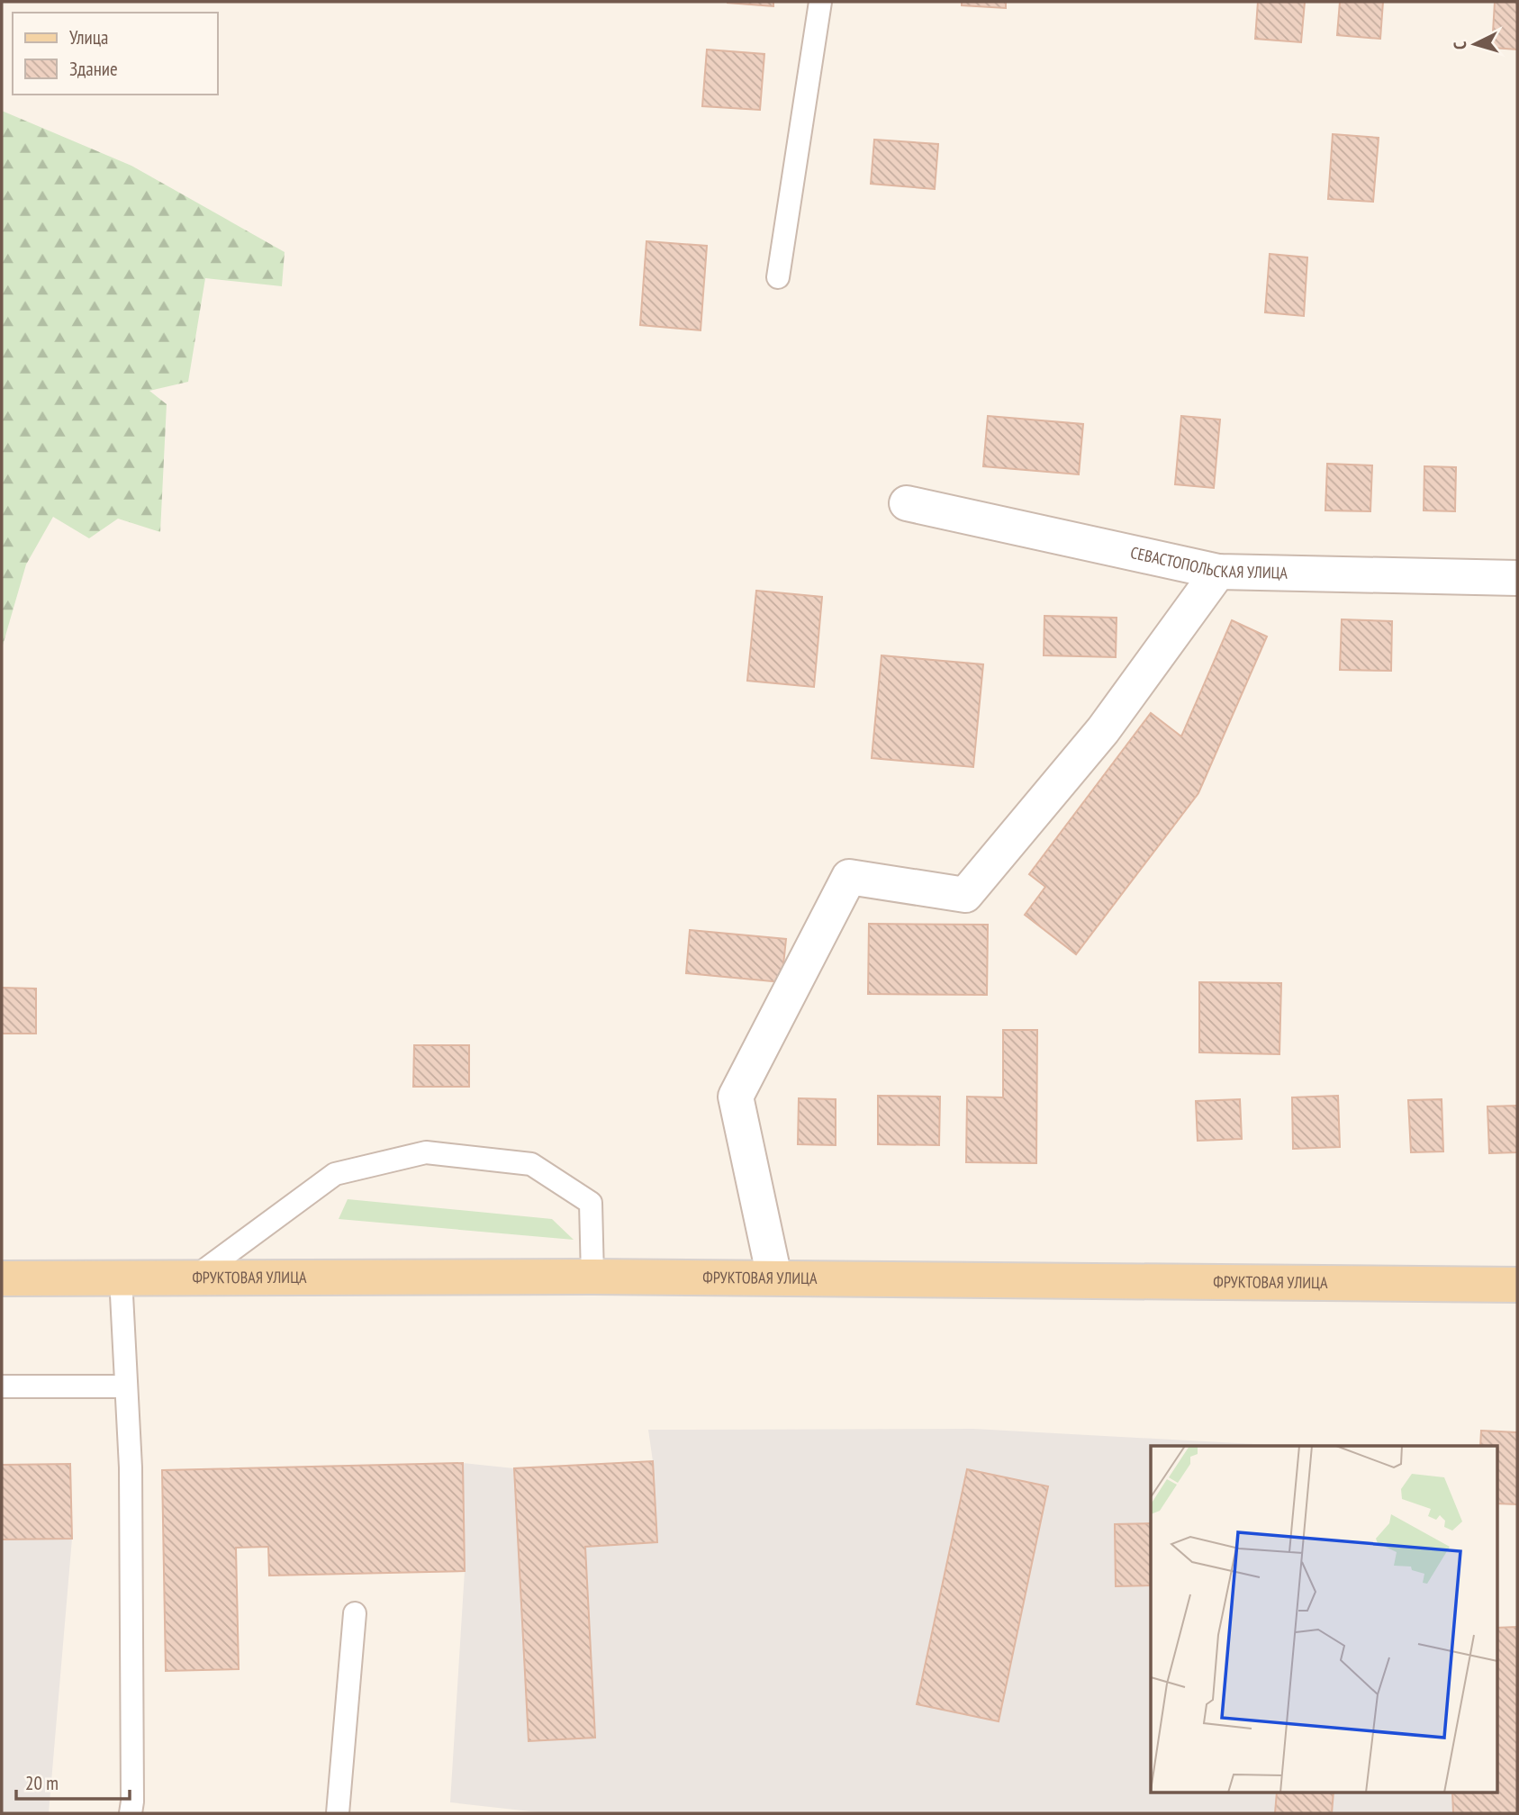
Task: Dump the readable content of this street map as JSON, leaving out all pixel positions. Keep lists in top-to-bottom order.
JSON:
{
  "streets": {
    "main road": ["ФРУКТОВАЯ УЛИЦА"],
    "street": ["СЕВАСТОПОЛЬСКАЯ УЛИЦА"]
  },
  "legend": ["Улица", "Здание"],
  "scale_bar": "20 m",
  "north": "left"
}
